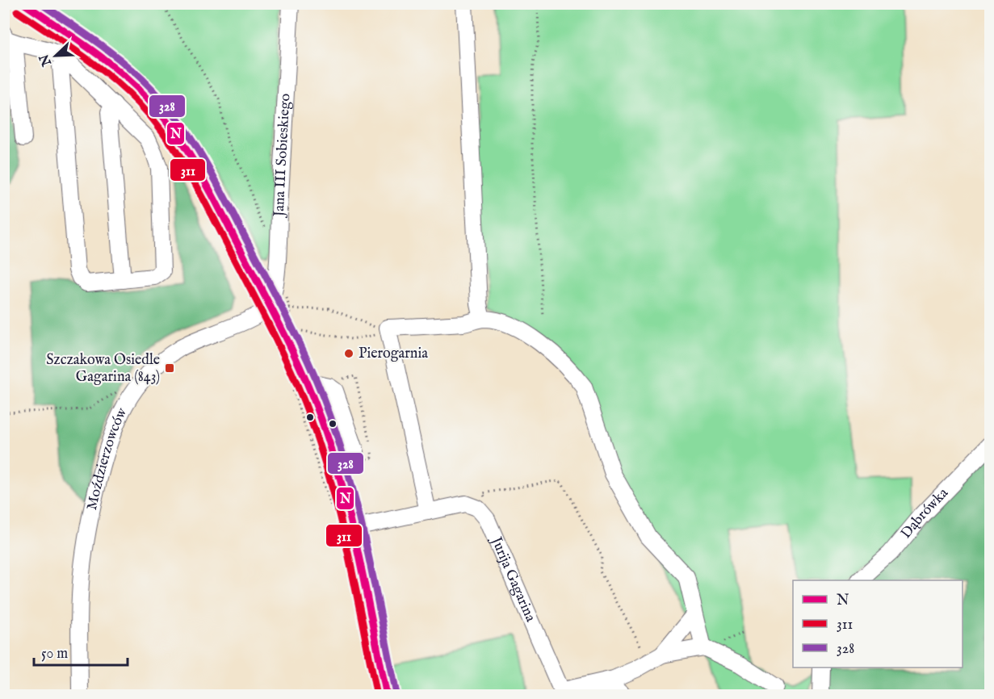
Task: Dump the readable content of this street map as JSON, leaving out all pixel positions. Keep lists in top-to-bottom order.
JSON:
{
  "streets": {
    "street": [
      "Jana III Sobieskiego",
      "Moździerzowców",
      "Dąbrówka",
      "Jurija Gagarina"
    ]
  },
  "crossings": [
    ["Jana III Sobieskiego", "Moździerzowców"]
  ],
  "places": {
    "other": ["Pierogarnia"],
    "transit": ["Szczakowa Osiedle Gagarina (843)"]
  },
  "lines": ["transit line N", "transit line 328", "transit line 311"],
  "legend": ["N", "311", "328"],
  "scale_bar": "50 m",
  "north": "bottom left"
}
